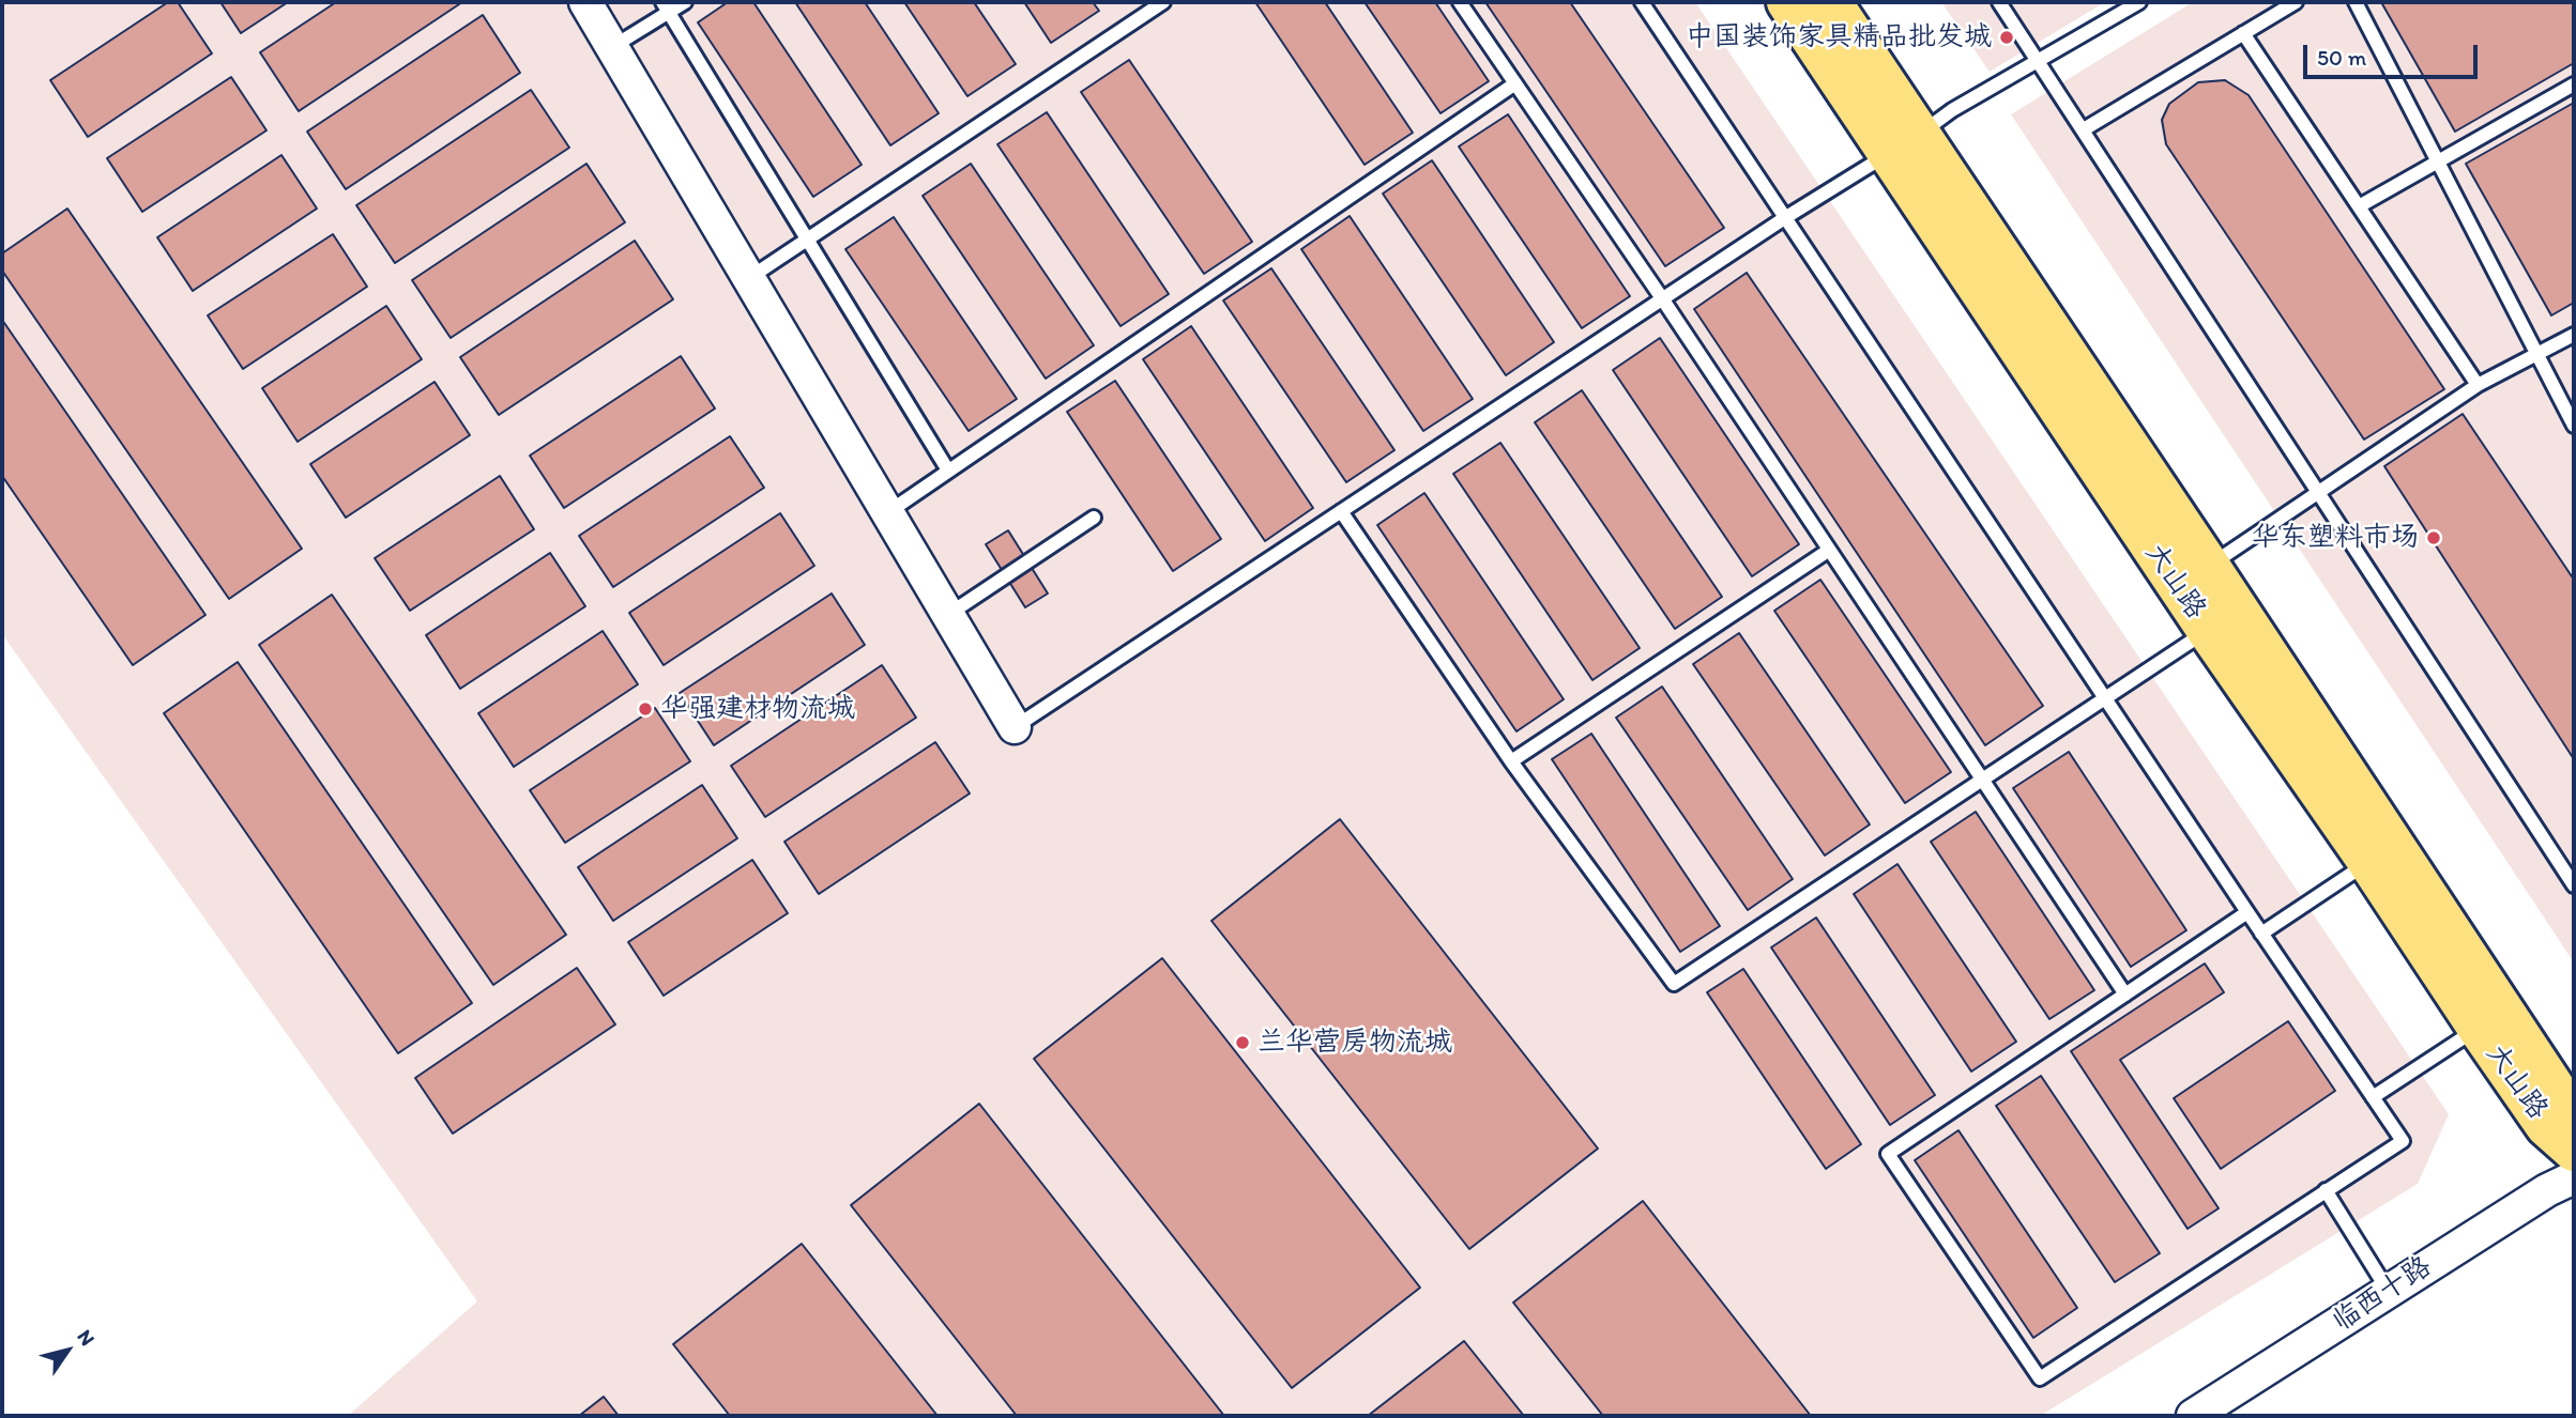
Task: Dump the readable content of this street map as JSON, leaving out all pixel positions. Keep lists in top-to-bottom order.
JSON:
{
  "streets": {
    "main road": ["大山路"],
    "street": ["临西十路"]
  },
  "places": [
    "中国装饰家具精品批发城",
    "华东塑料市场",
    "华强建材物流城",
    "兰华营房物流城"
  ],
  "scale_bar": "50 m",
  "north": "top right"
}
